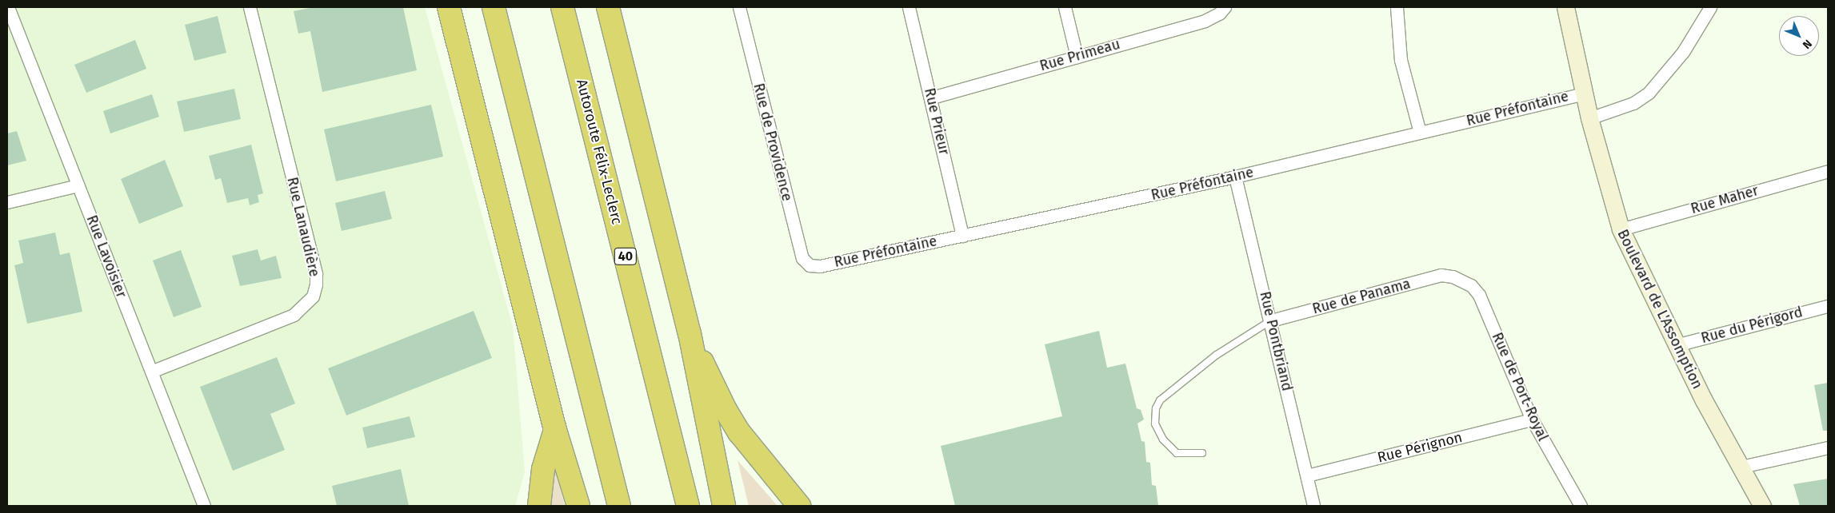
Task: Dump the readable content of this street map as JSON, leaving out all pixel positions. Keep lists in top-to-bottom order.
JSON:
{
  "streets": {
    "highway": ["Autoroute Félix-Leclerc", "40"],
    "street": [
      "Rue Primeau",
      "Rue Préfontaine",
      "Rue Prieur",
      "Rue de Providence",
      "Rue Maher",
      "Rue Lanaudière",
      "Rue Lavoisier",
      "Rue de Panama",
      "Boulevard de L'Assomption",
      "Rue du Périgord",
      "Rue Pontbriand",
      "Rue de Port-Royal",
      "Rue Pérignon"
    ]
  },
  "crossings": [
    ["Rue Primeau", "Rue Prieur"],
    ["Rue Préfontaine", "Rue Prieur"],
    ["Rue Préfontaine", "Rue de Providence"],
    ["Rue Préfontaine", "Boulevard de L'Assomption"],
    ["Rue Préfontaine", "Rue Pontbriand"],
    ["Rue Maher", "Boulevard de L'Assomption"],
    ["Rue Lanaudière", "Rue Lavoisier"],
    ["Rue de Panama", "Rue Pontbriand"],
    ["Rue de Panama", "Rue de Port-Royal"],
    ["Boulevard de L'Assomption", "Rue du Périgord"],
    ["Rue Pontbriand", "Rue Pérignon"],
    ["Rue de Port-Royal", "Rue Pérignon"]
  ],
  "north": "bottom right"
}
